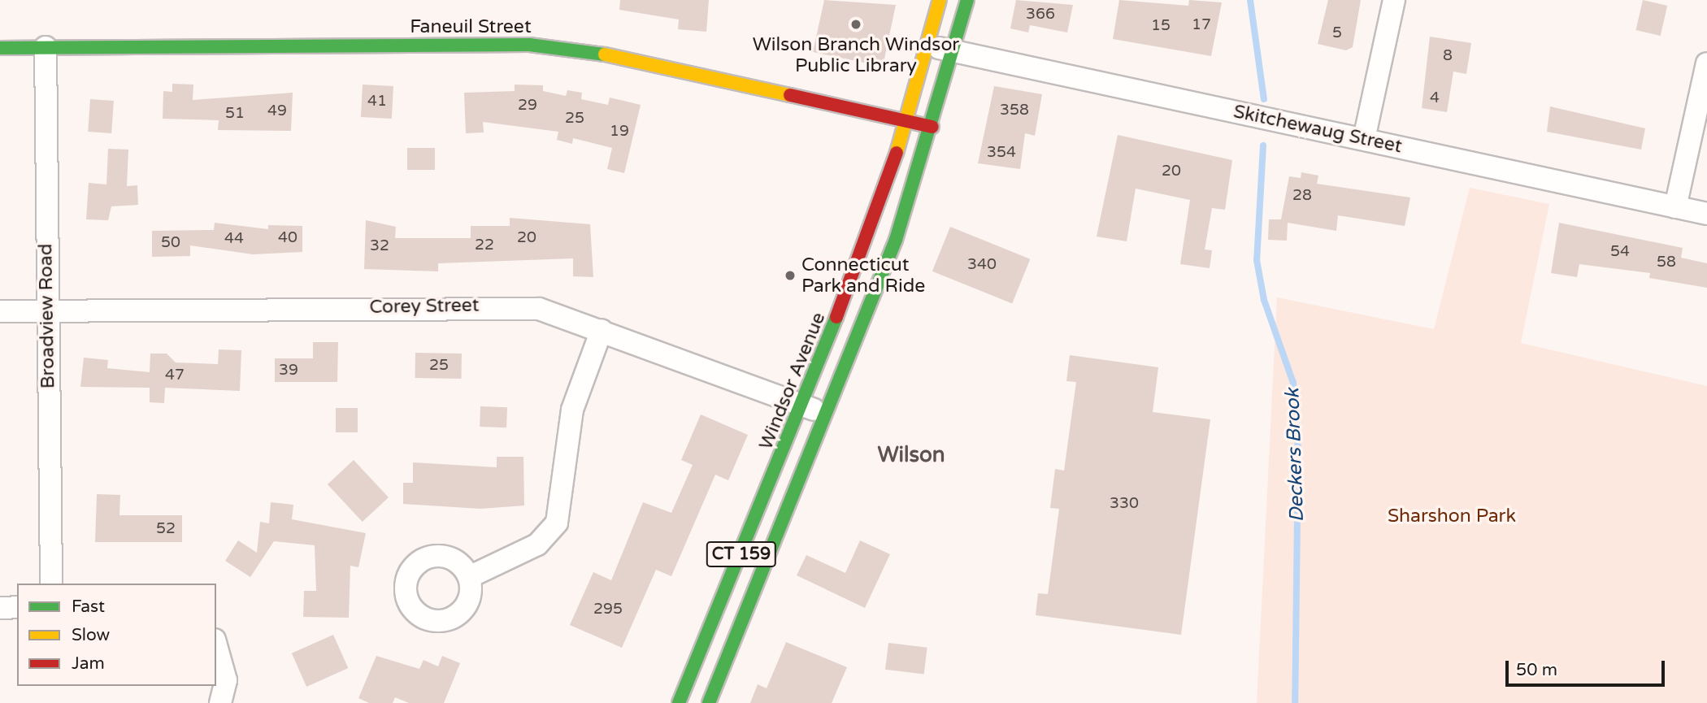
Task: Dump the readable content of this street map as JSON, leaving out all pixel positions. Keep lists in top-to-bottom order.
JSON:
{
  "streets": {
    "main road": ["Faneuil Street", "Windsor Avenue", "CT 159"],
    "street": ["Skitchewaug Street", "Corey Street", "Broadview Road"]
  },
  "crossings": [
    ["Faneuil Street", "Broadview Road"],
    ["Faneuil Street", "Windsor Avenue"],
    ["Faneuil Street", "CT 159"],
    ["Skitchewaug Street", "Windsor Avenue"],
    ["Skitchewaug Street", "CT 159"],
    ["Corey Street", "Broadview Road"],
    ["Corey Street", "Windsor Avenue"],
    ["Corey Street", "CT 159"]
  ],
  "districts": ["Wilson"],
  "water": ["Deckers Brook"],
  "parks": ["Sharshon Park"],
  "places": ["Wilson Branch Windsor Public Library", "Connecticut Park and Ride"],
  "house_numbers": [
    "366",
    "17",
    "15",
    "5",
    "8",
    "4",
    "41",
    "29",
    "358",
    "49",
    "51",
    "25",
    "19",
    "354",
    "20",
    "28",
    "40",
    "20",
    "44",
    "50",
    "22",
    "32",
    "54",
    "58",
    "340",
    "25",
    "39",
    "47",
    "330",
    "52",
    "295"
  ],
  "legend": ["Fast", "Slow", "Jam"],
  "scale_bar": "50 m"
}
